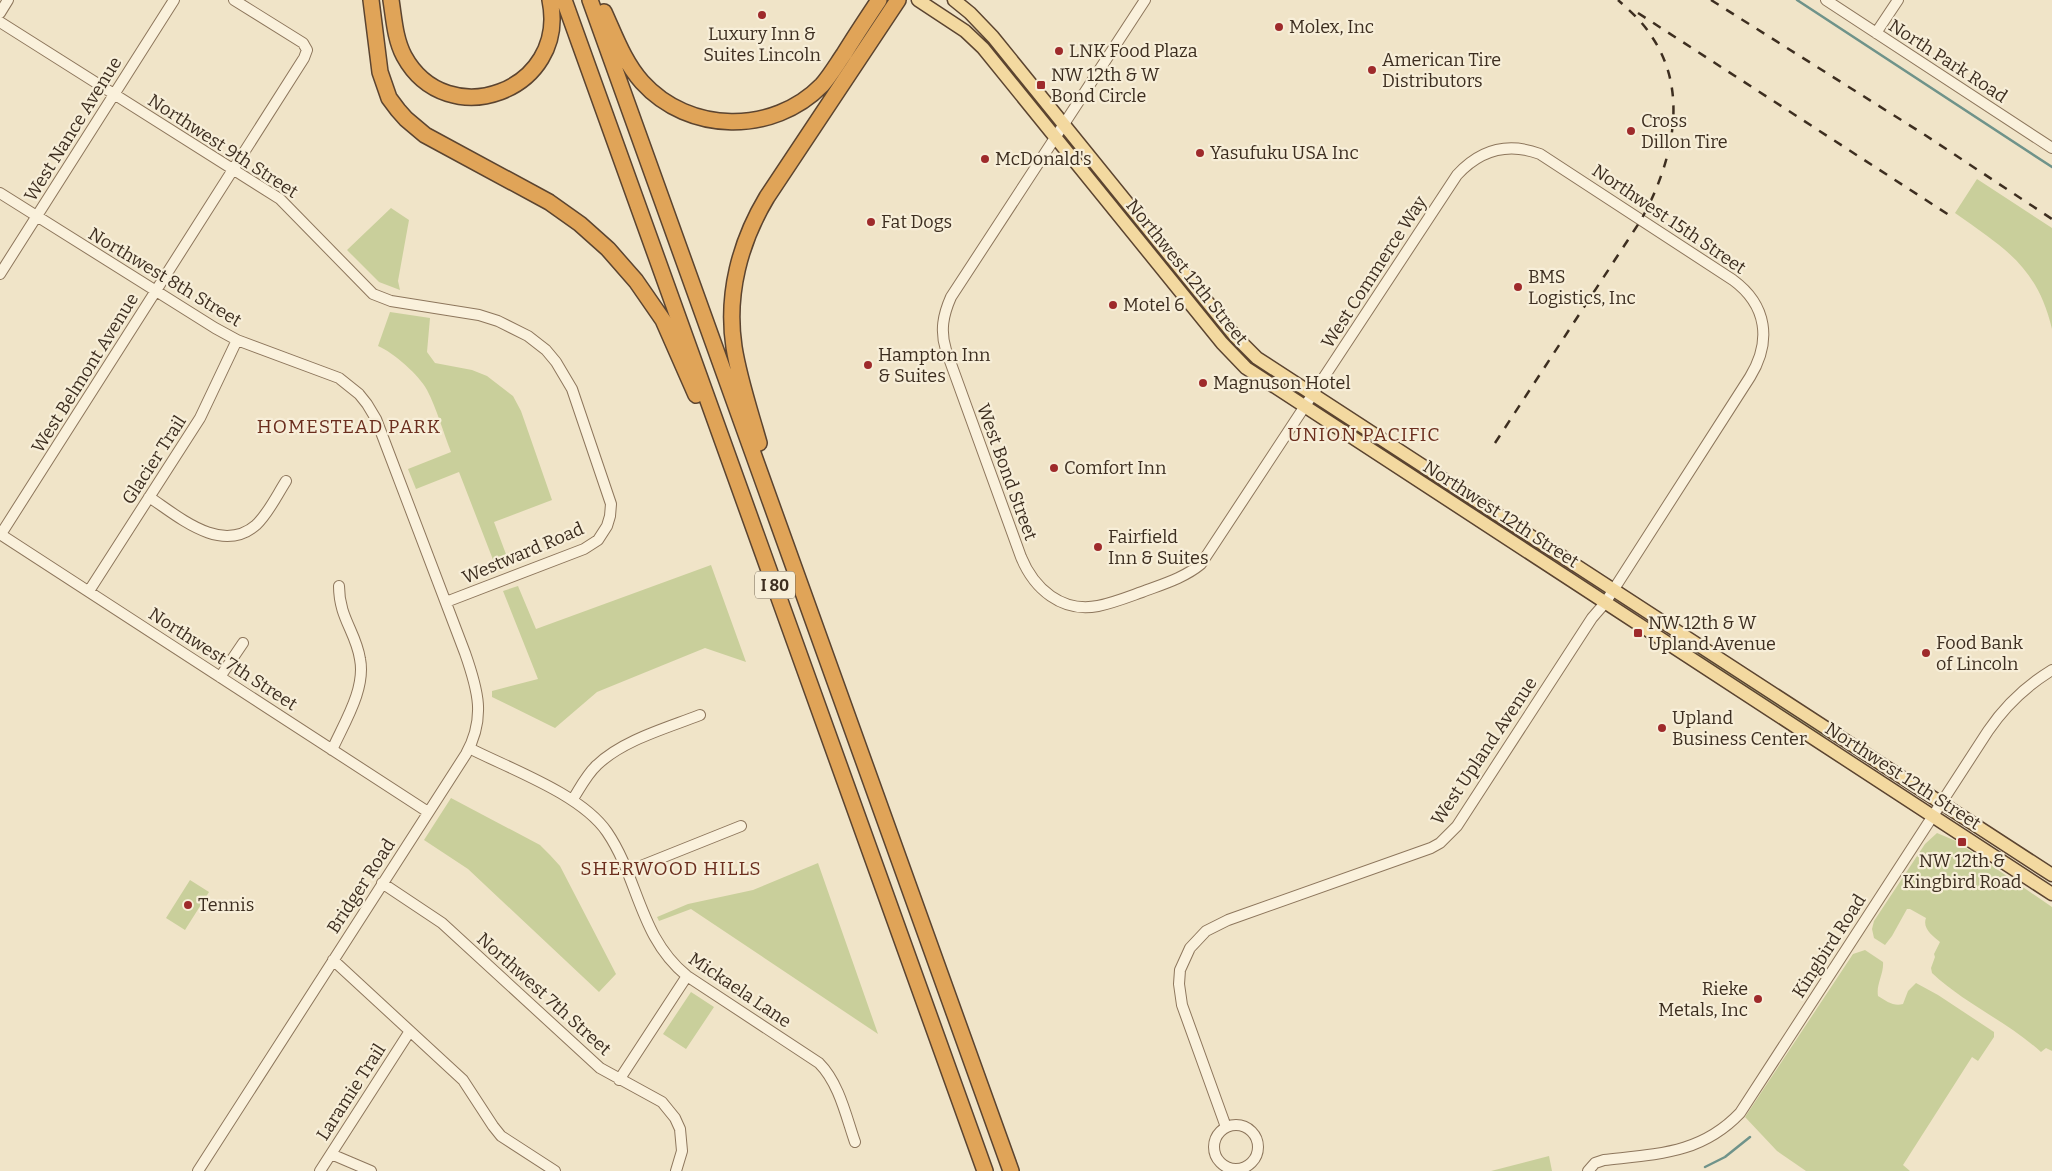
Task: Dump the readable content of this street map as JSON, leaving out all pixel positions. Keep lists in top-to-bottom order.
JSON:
{
  "streets": {
    "highway": ["I 80"],
    "main road": ["Northwest 12th Street"],
    "street": [
      "North Park Road",
      "West Nance Avenue",
      "Northwest 9th Street",
      "Northwest 15th Street",
      "West Commerce Way",
      "Northwest 8th Street",
      "West Belmont Avenue",
      "Glacier Trail",
      "West Bond Street",
      "Westward Road",
      "Northwest 7th Street",
      "West Upland Avenue",
      "Bridger Road",
      "Kingbird Road",
      "Mickaela Lane",
      "Laramie Trail"
    ]
  },
  "crossings": [
    ["West Nance Avenue", "Northwest 9th Street"],
    ["West Nance Avenue", "Northwest 8th Street"],
    ["Northwest 9th Street", "West Belmont Avenue"],
    ["Northwest 9th Street", "Westward Road"],
    ["Northwest 15th Street", "West Commerce Way"],
    ["Northwest 15th Street", "West Upland Avenue"],
    ["Northwest 12th Street", "West Commerce Way"],
    ["Northwest 12th Street", "West Bond Street"],
    ["Northwest 12th Street", "West Upland Avenue"],
    ["Northwest 12th Street", "Kingbird Road"],
    ["West Commerce Way", "West Bond Street"],
    ["Northwest 8th Street", "West Belmont Avenue"],
    ["Northwest 8th Street", "Glacier Trail"],
    ["Northwest 8th Street", "Westward Road"],
    ["Northwest 8th Street", "Bridger Road"],
    ["West Belmont Avenue", "Northwest 7th Street"],
    ["Glacier Trail", "Northwest 7th Street"],
    ["Westward Road", "Bridger Road"],
    ["Northwest 7th Street", "Bridger Road"],
    ["Bridger Road", "Mickaela Lane"]
  ],
  "districts": ["HOMESTEAD PARK", "UNION PACIFIC", "SHERWOOD HILLS"],
  "places": {
    "other": [
      "Luxury Inn & Suites Lincoln",
      "Molex, Inc",
      "LNK Food Plaza",
      "American Tire Distributors",
      "Cross Dillon Tire",
      "Yasufuku USA Inc",
      "McDonald's",
      "Fat Dogs",
      "BMS Logistics, Inc",
      "Motel 6",
      "Hampton Inn & Suites",
      "Magnuson Hotel",
      "Comfort Inn",
      "Fairfield Inn & Suites",
      "Food Bank of Lincoln",
      "Upland Business Center",
      "Tennis",
      "Rieke Metals, Inc"
    ],
    "transit": ["NW 12th & W Bond Circle", "NW 12th & W Upland Avenue", "NW 12th & Kingbird Road"]
  }
}
